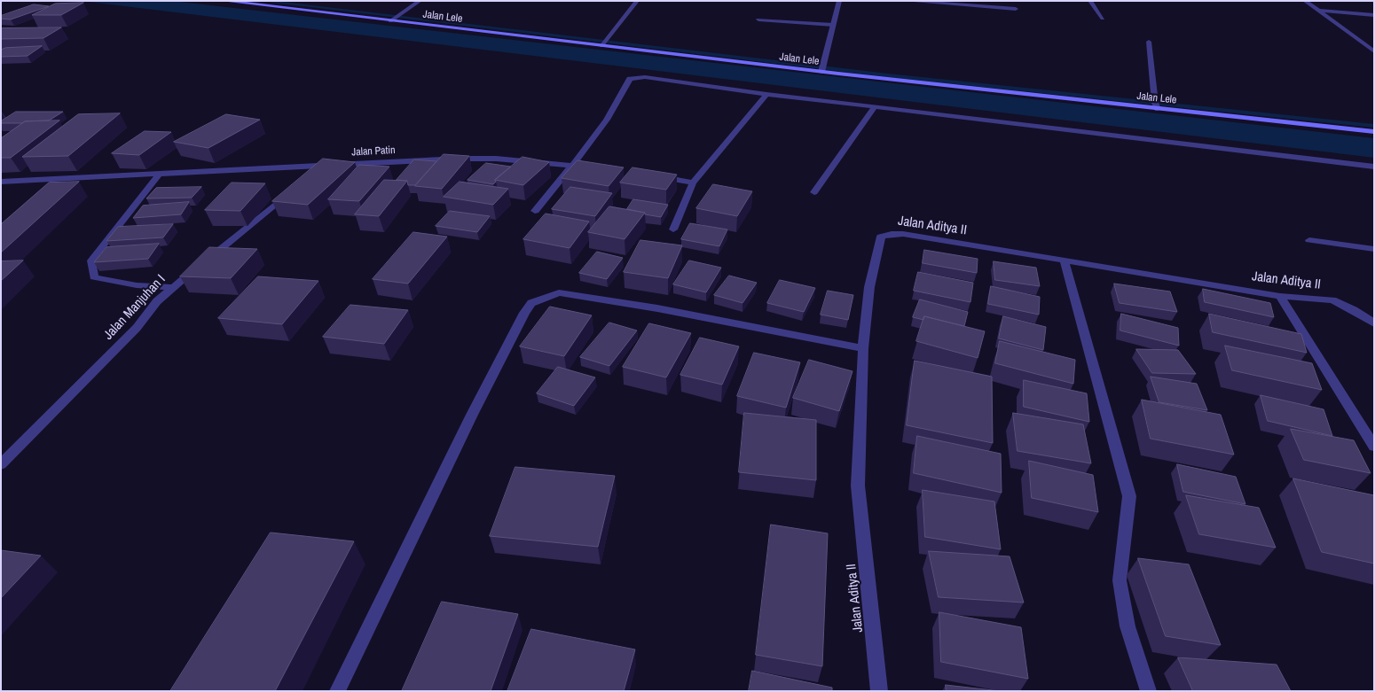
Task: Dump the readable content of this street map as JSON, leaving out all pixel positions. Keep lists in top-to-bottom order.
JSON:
{
  "streets": {
    "main road": ["Jalan Lele"],
    "street": ["Jalan Patin", "Jalan Aditya II", "Jalan Manjuhan I"]
  }
}
